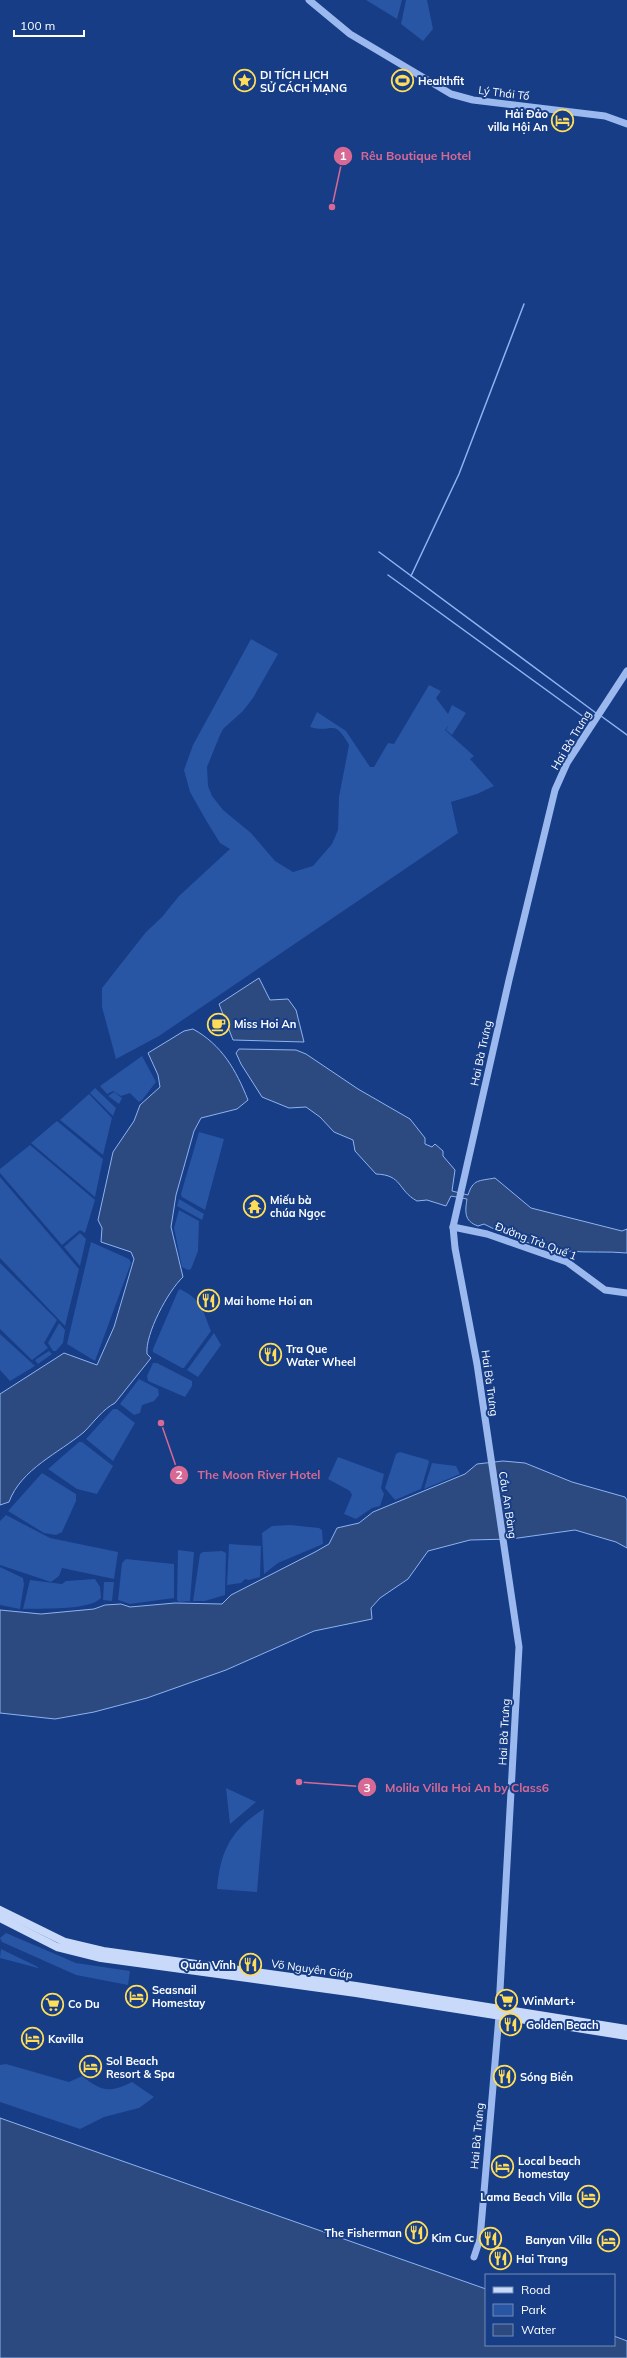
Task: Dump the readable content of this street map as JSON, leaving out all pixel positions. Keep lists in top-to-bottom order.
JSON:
{
  "streets": {
    "main road": ["Võ Nguyên Giáp"],
    "street": [
      "Lý Thái Tổ",
      "Hai Bà Trưng",
      "Đường Trà Quế 1",
      "Cầu An Bàng"
    ]
  },
  "crossings": [
    ["Hai Bà Trưng", "Đường Trà Quế 1"],
    ["Hai Bà Trưng", "Cầu An Bàng"],
    ["Hai Bà Trưng", "Võ Nguyên Giáp"]
  ],
  "places": {
    "place": ["DI TÍCH LỊCH SỬ CÁCH MẠNG"],
    "sports": ["Healthfit"],
    "hotel": [
      "Hải Đảo villa Hội An",
      "Seasnail Homestay",
      "Kavilla",
      "Sol Beach Resort & Spa",
      "Local beach homestay",
      "Lama Beach Villa",
      "Banyan Villa"
    ],
    "other": ["Rêu Boutique Hotel", "The Moon River Hotel", "Molila Villa Hoi An by Class6"],
    "cafe": ["Miss Hoi An"],
    "temple": ["Miếu bà chúa Ngọc"],
    "restaurant": [
      "Mai home Hoi an",
      "Tra Que Water Wheel",
      "Quán Vĩnh",
      "Golden Beach",
      "Sóng Biển",
      "The Fisherman",
      "Kim Cuc",
      "Hai Trang"
    ],
    "supermarket": ["WinMart+", "Co Du"]
  },
  "legend": ["Road", "Park", "Water"],
  "scale_bar": "100 m"
}
